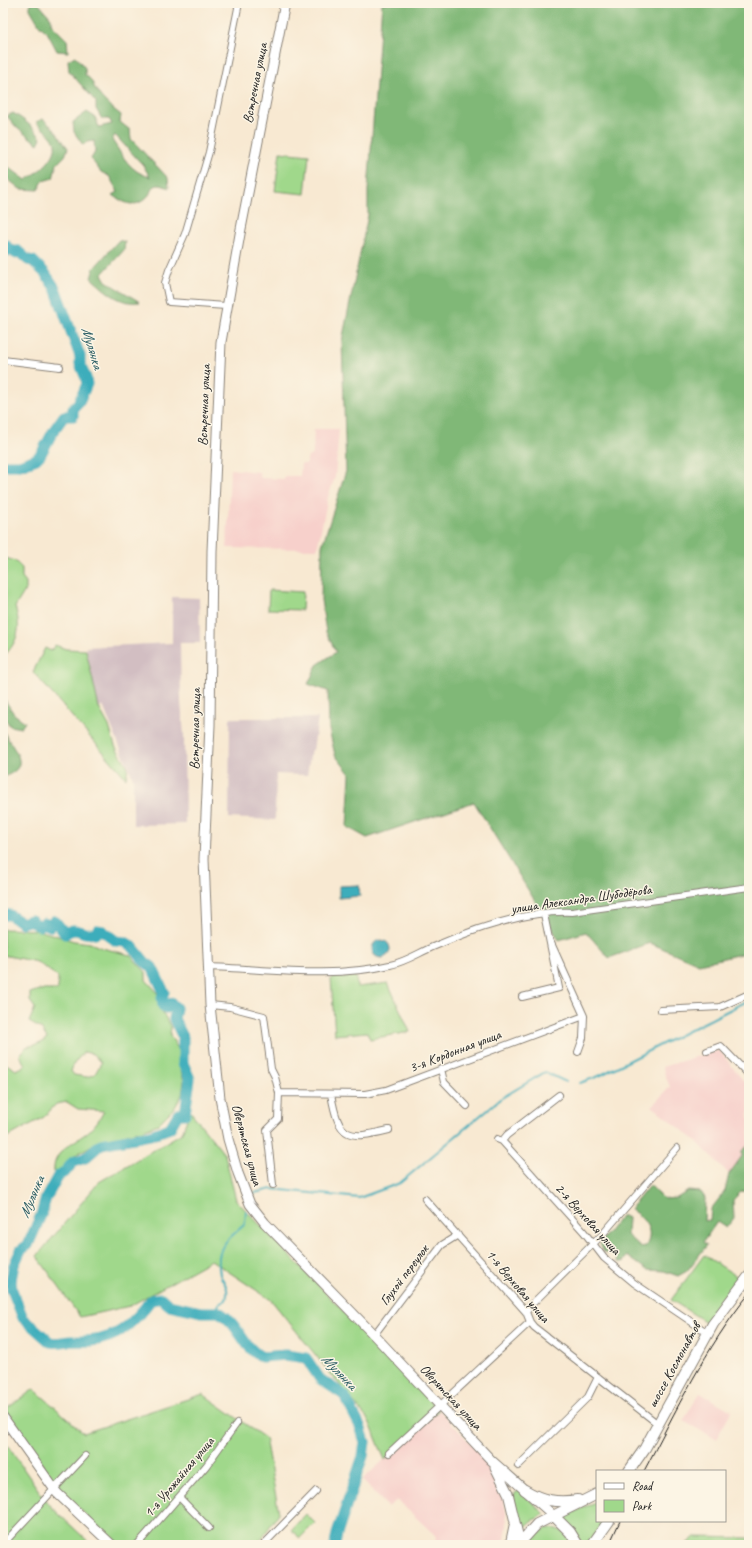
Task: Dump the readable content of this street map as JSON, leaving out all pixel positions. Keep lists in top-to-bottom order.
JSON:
{
  "streets": {
    "main road": ["Встречная улица", "Оверятская улица", "шоссе Космонавтов"],
    "street": [
      "улица Александра Шубодёрова",
      "3-я Кордонная улица",
      "2-я Верховая улица",
      "Глухой переулок",
      "1-я Верховая улица",
      "1-я Урожайная улица"
    ]
  },
  "crossings": [
    ["Встречная улица", "Оверятская улица"],
    ["улица Александра Шубодёрова", "Оверятская улица"],
    ["Оверятская улица", "Глухой переулок"],
    ["2-я Верховая улица", "шоссе Космонавтов"],
    ["Глухой переулок", "1-я Верховая улица"],
    ["1-я Верховая улица", "шоссе Космонавтов"]
  ],
  "water": ["Мулянка"],
  "legend": ["Road", "Park"]
}
